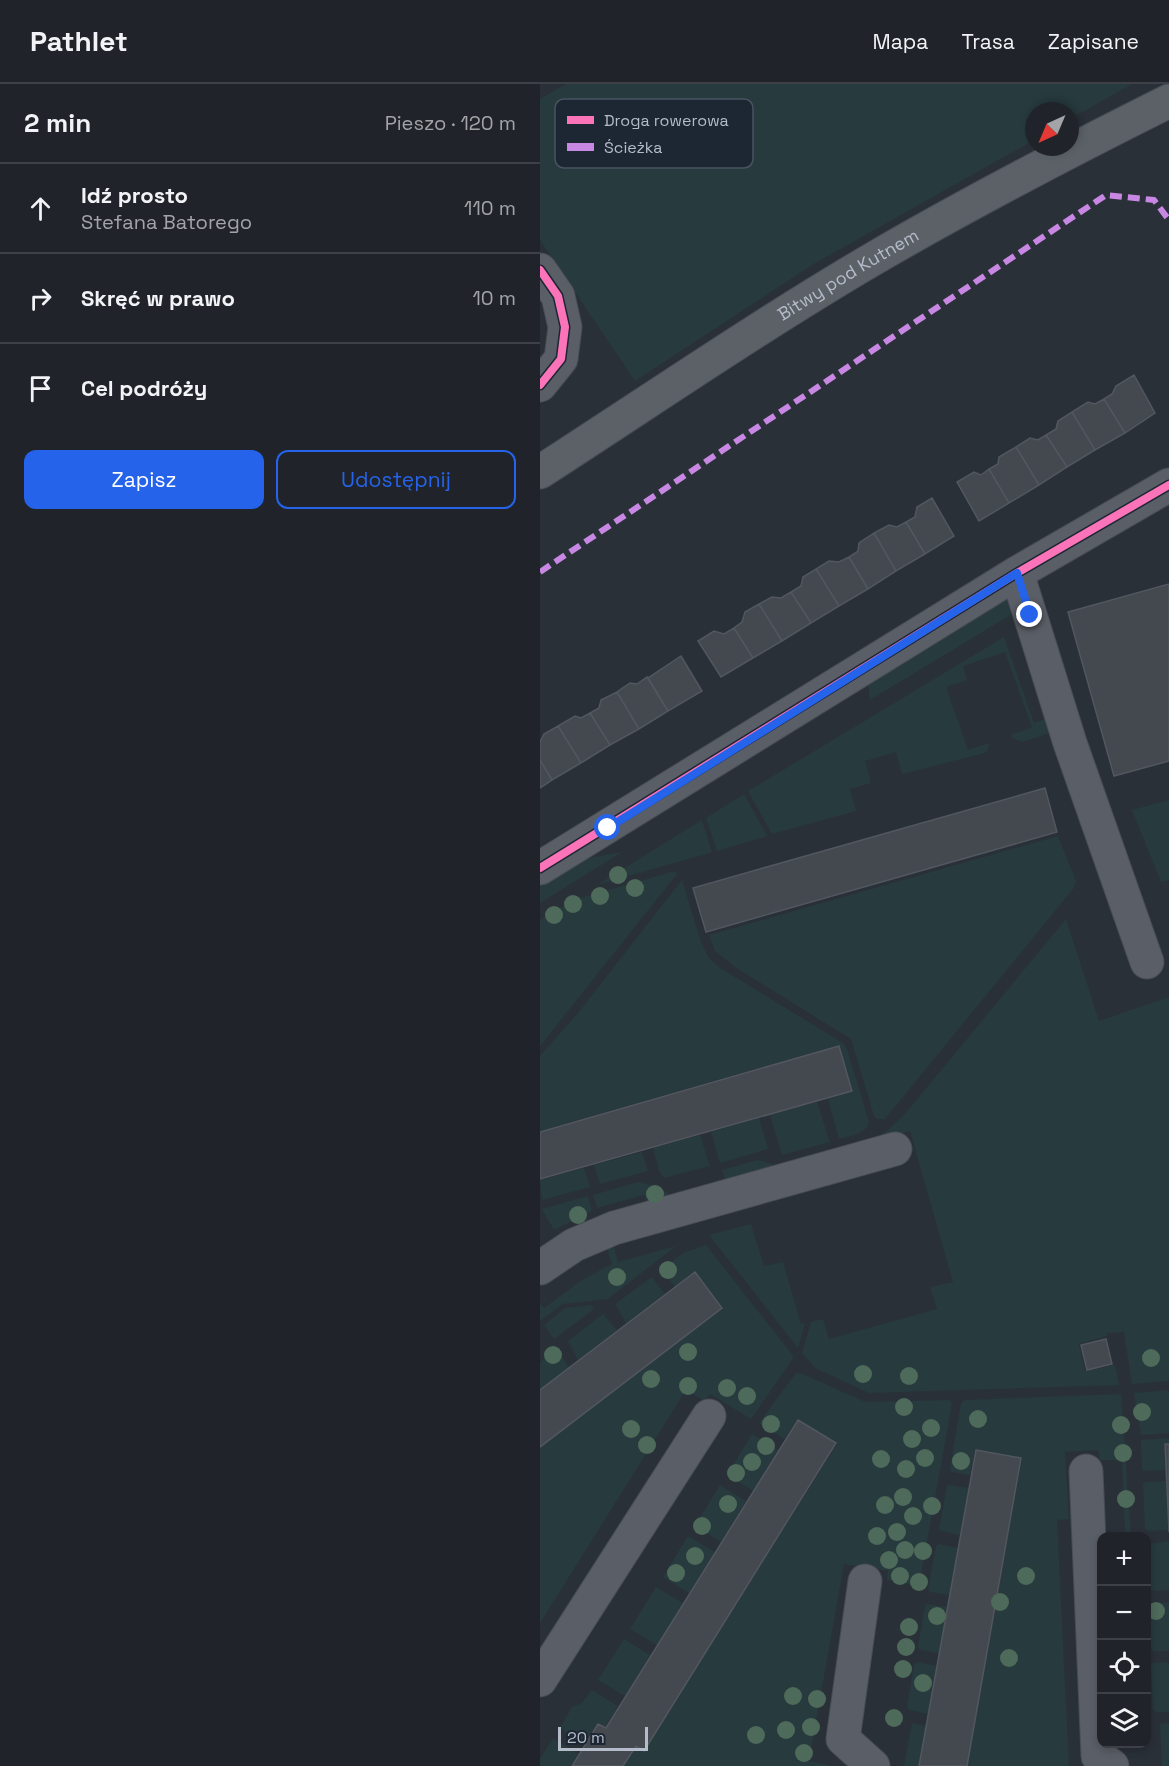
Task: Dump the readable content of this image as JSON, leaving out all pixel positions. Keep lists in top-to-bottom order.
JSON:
{
  "streets": {
    "main road": ["Bitwy pod Kutnem"]
  },
  "legend": ["Droga rowerowa", "Ścieżka"],
  "scale_bar": "20 m",
  "north": "bottom left",
  "page": {
    "header": "Pathlet",
    "nav": ["Mapa", "Trasa", "Zapisane"],
    "heading": ["2 min", "Pieszo · 120 m"],
    "list": [
      ["Idź prosto", "Stefana Batorego", "110 m"],
      ["Skręć w prawo", "10 m"],
      "Cel podróży"
    ],
    "buttons": ["Zapisz", "Udostępnij"],
    "map_buttons": ["+", "−"],
    "scale": "20 m"
  }
}
